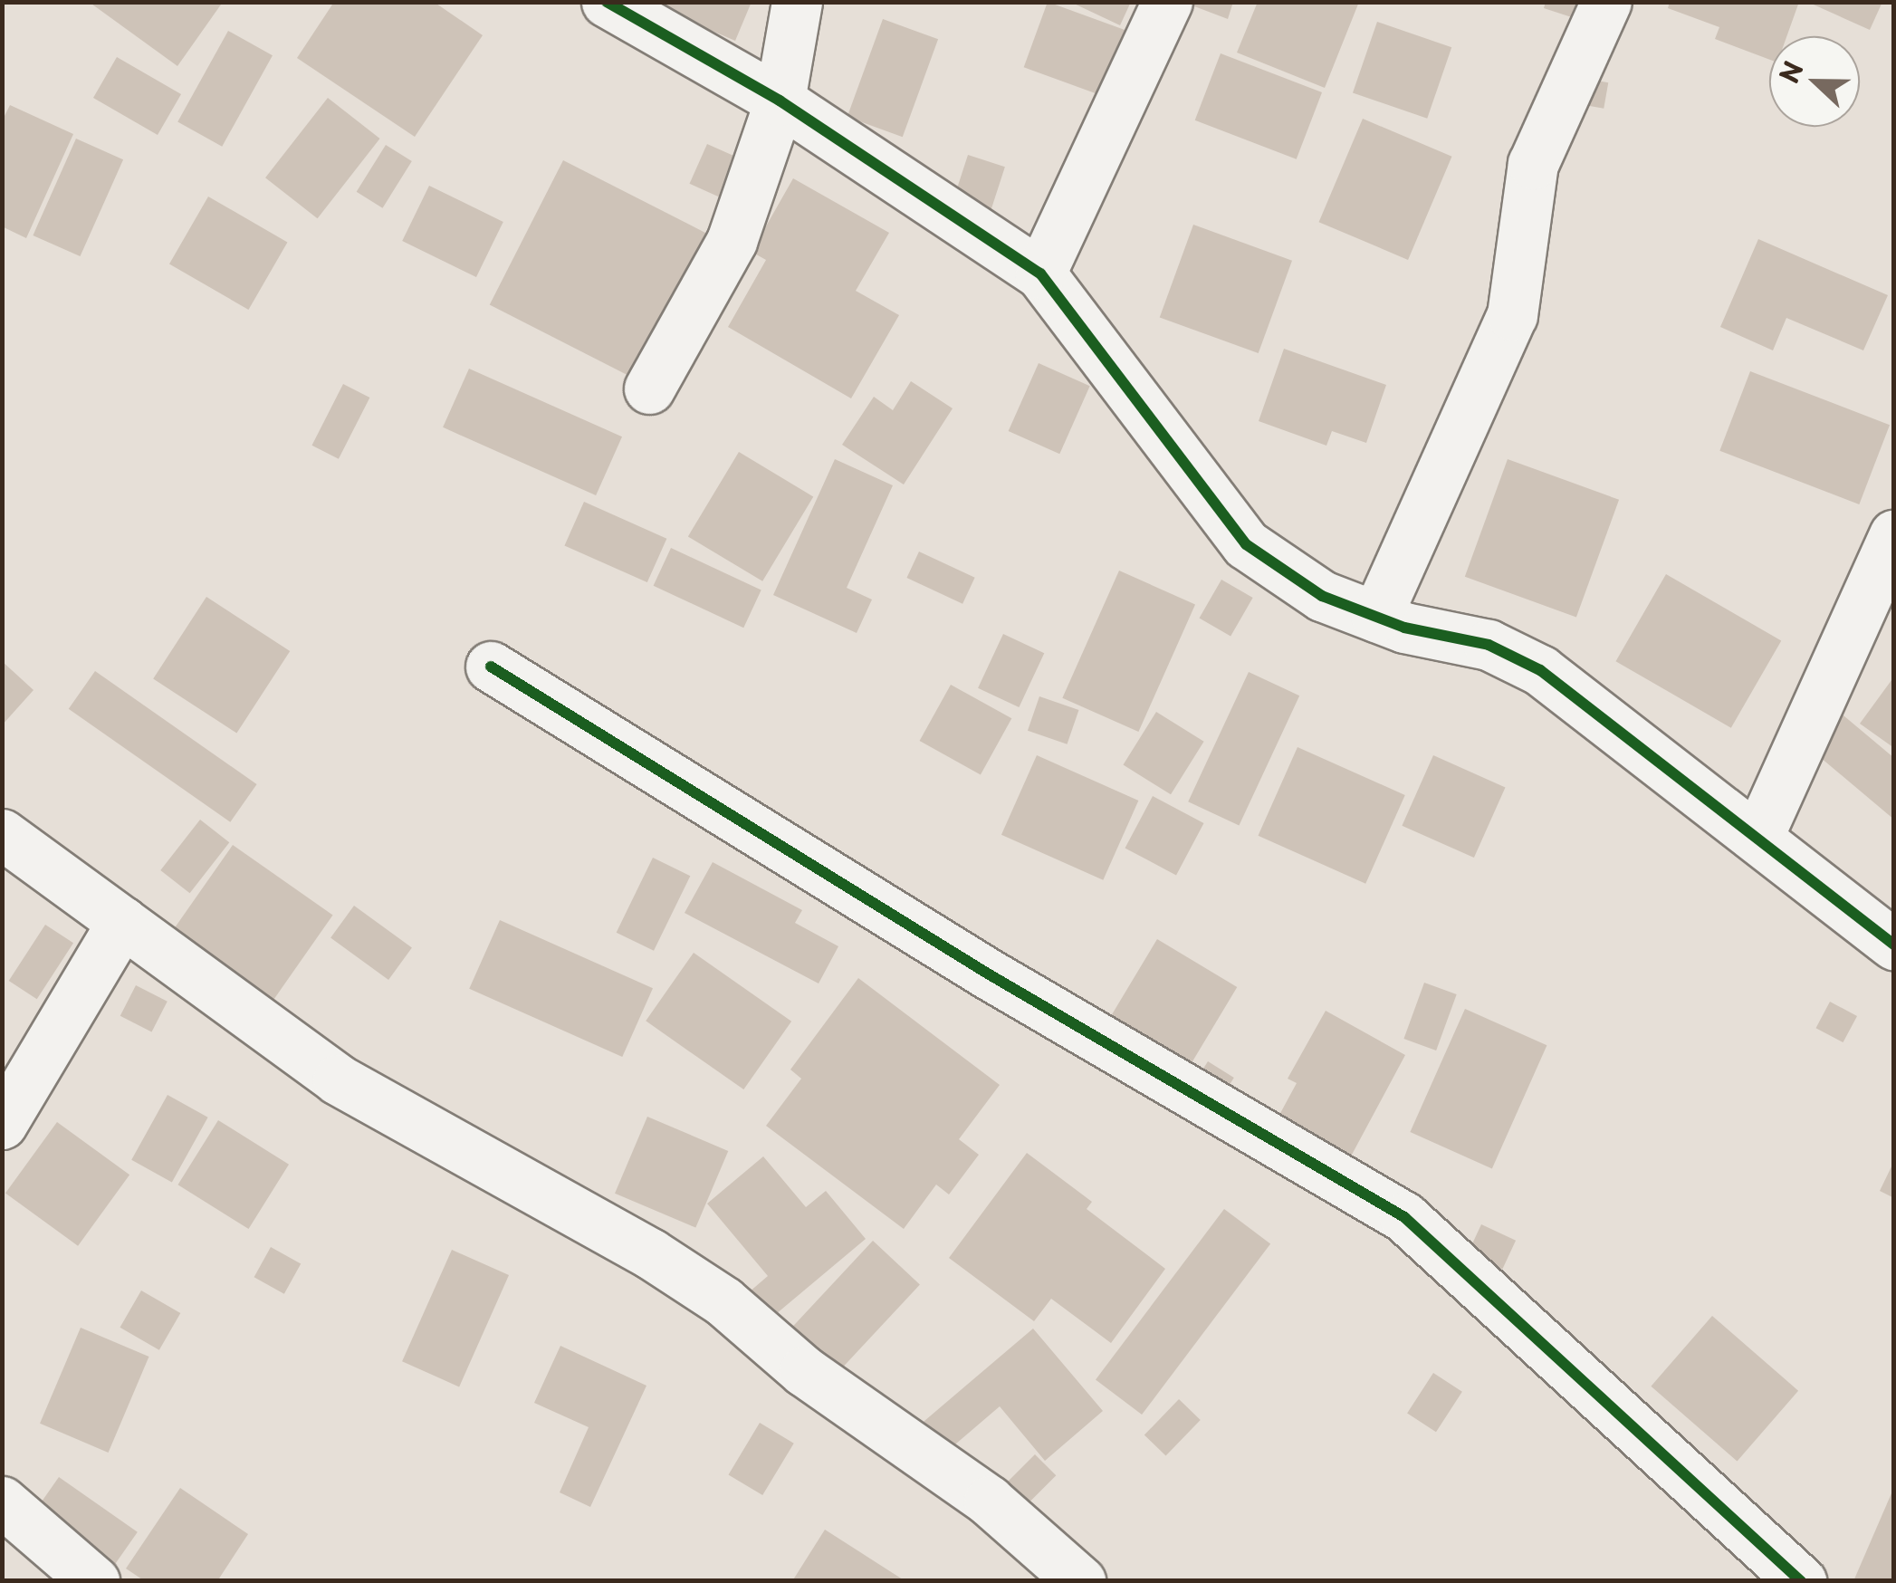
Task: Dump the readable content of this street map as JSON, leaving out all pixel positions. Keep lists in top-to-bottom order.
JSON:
{
  "north": "left"
}
